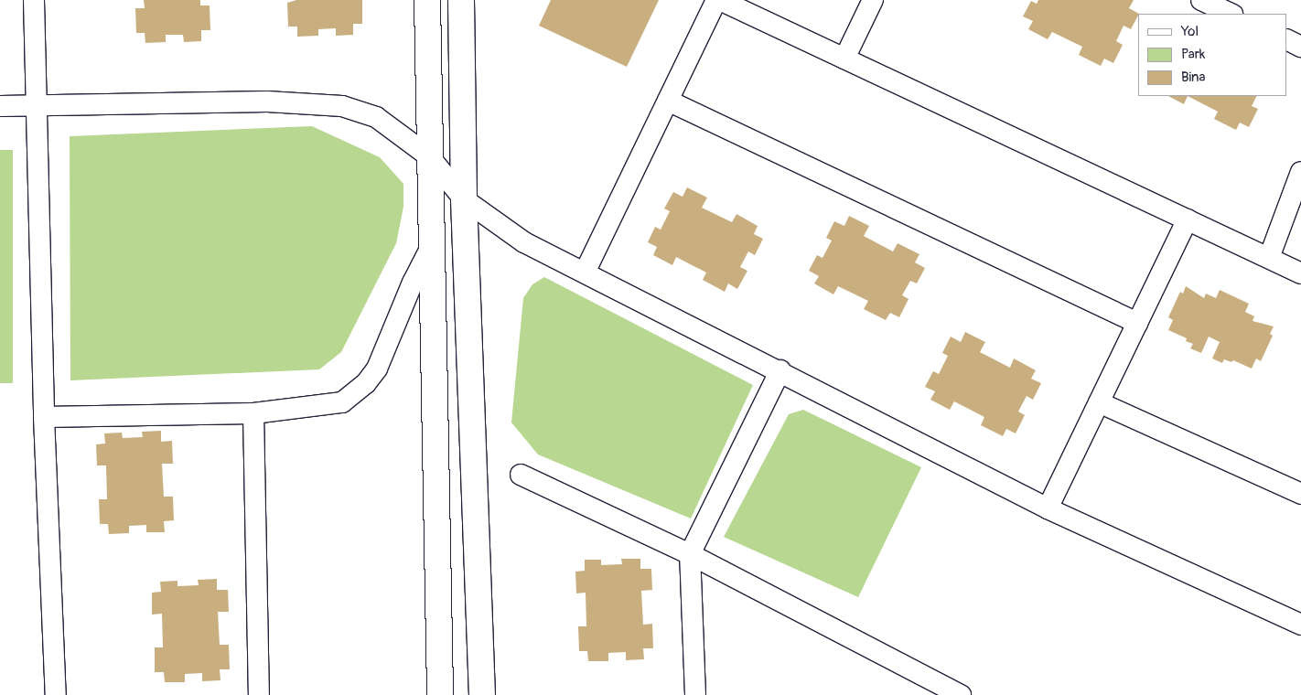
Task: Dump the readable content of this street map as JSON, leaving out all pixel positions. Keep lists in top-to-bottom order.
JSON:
{
  "legend": ["Yol", "Park", "Bina"]
}
